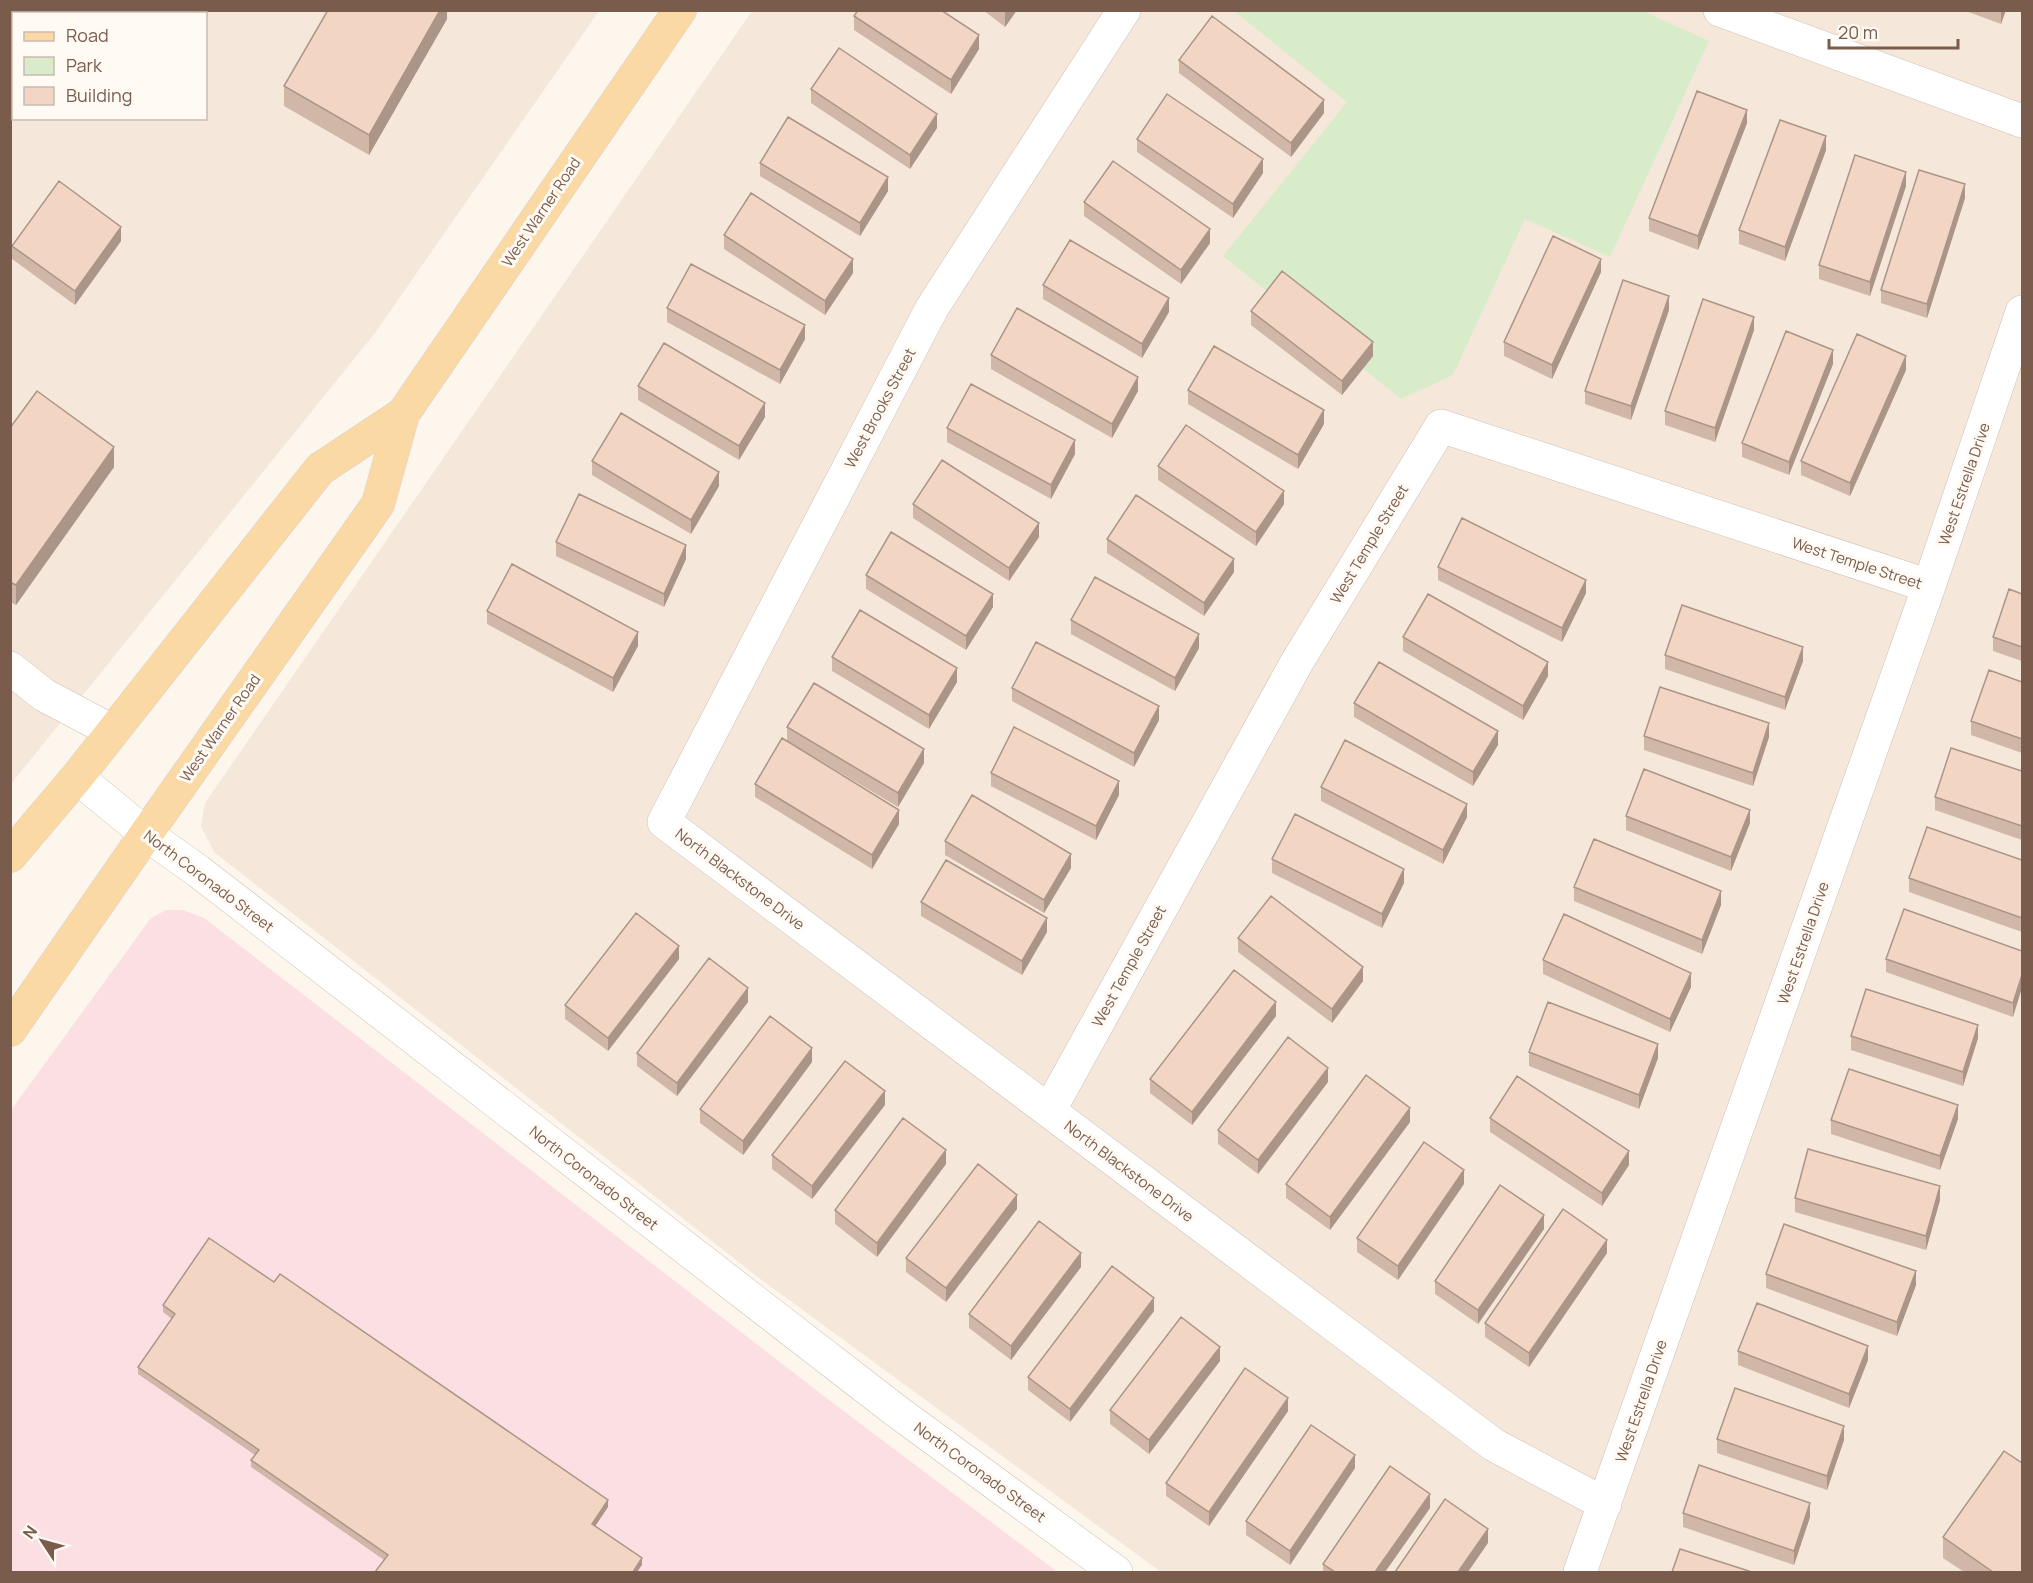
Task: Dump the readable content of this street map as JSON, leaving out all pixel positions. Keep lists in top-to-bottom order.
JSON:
{
  "streets": {
    "main road": ["West Warner Road"],
    "street": [
      "West Brooks Street",
      "West Estrella Drive",
      "West Temple Street",
      "North Blackstone Drive",
      "North Coronado Street"
    ]
  },
  "crossings": [
    ["West Warner Road", "North Coronado Street"],
    ["West Brooks Street", "North Blackstone Drive"],
    ["West Estrella Drive", "West Temple Street"],
    ["West Estrella Drive", "North Blackstone Drive"],
    ["West Temple Street", "North Blackstone Drive"]
  ],
  "legend": ["Road", "Park", "Building"],
  "scale_bar": "20 m",
  "north": "top left"
}
